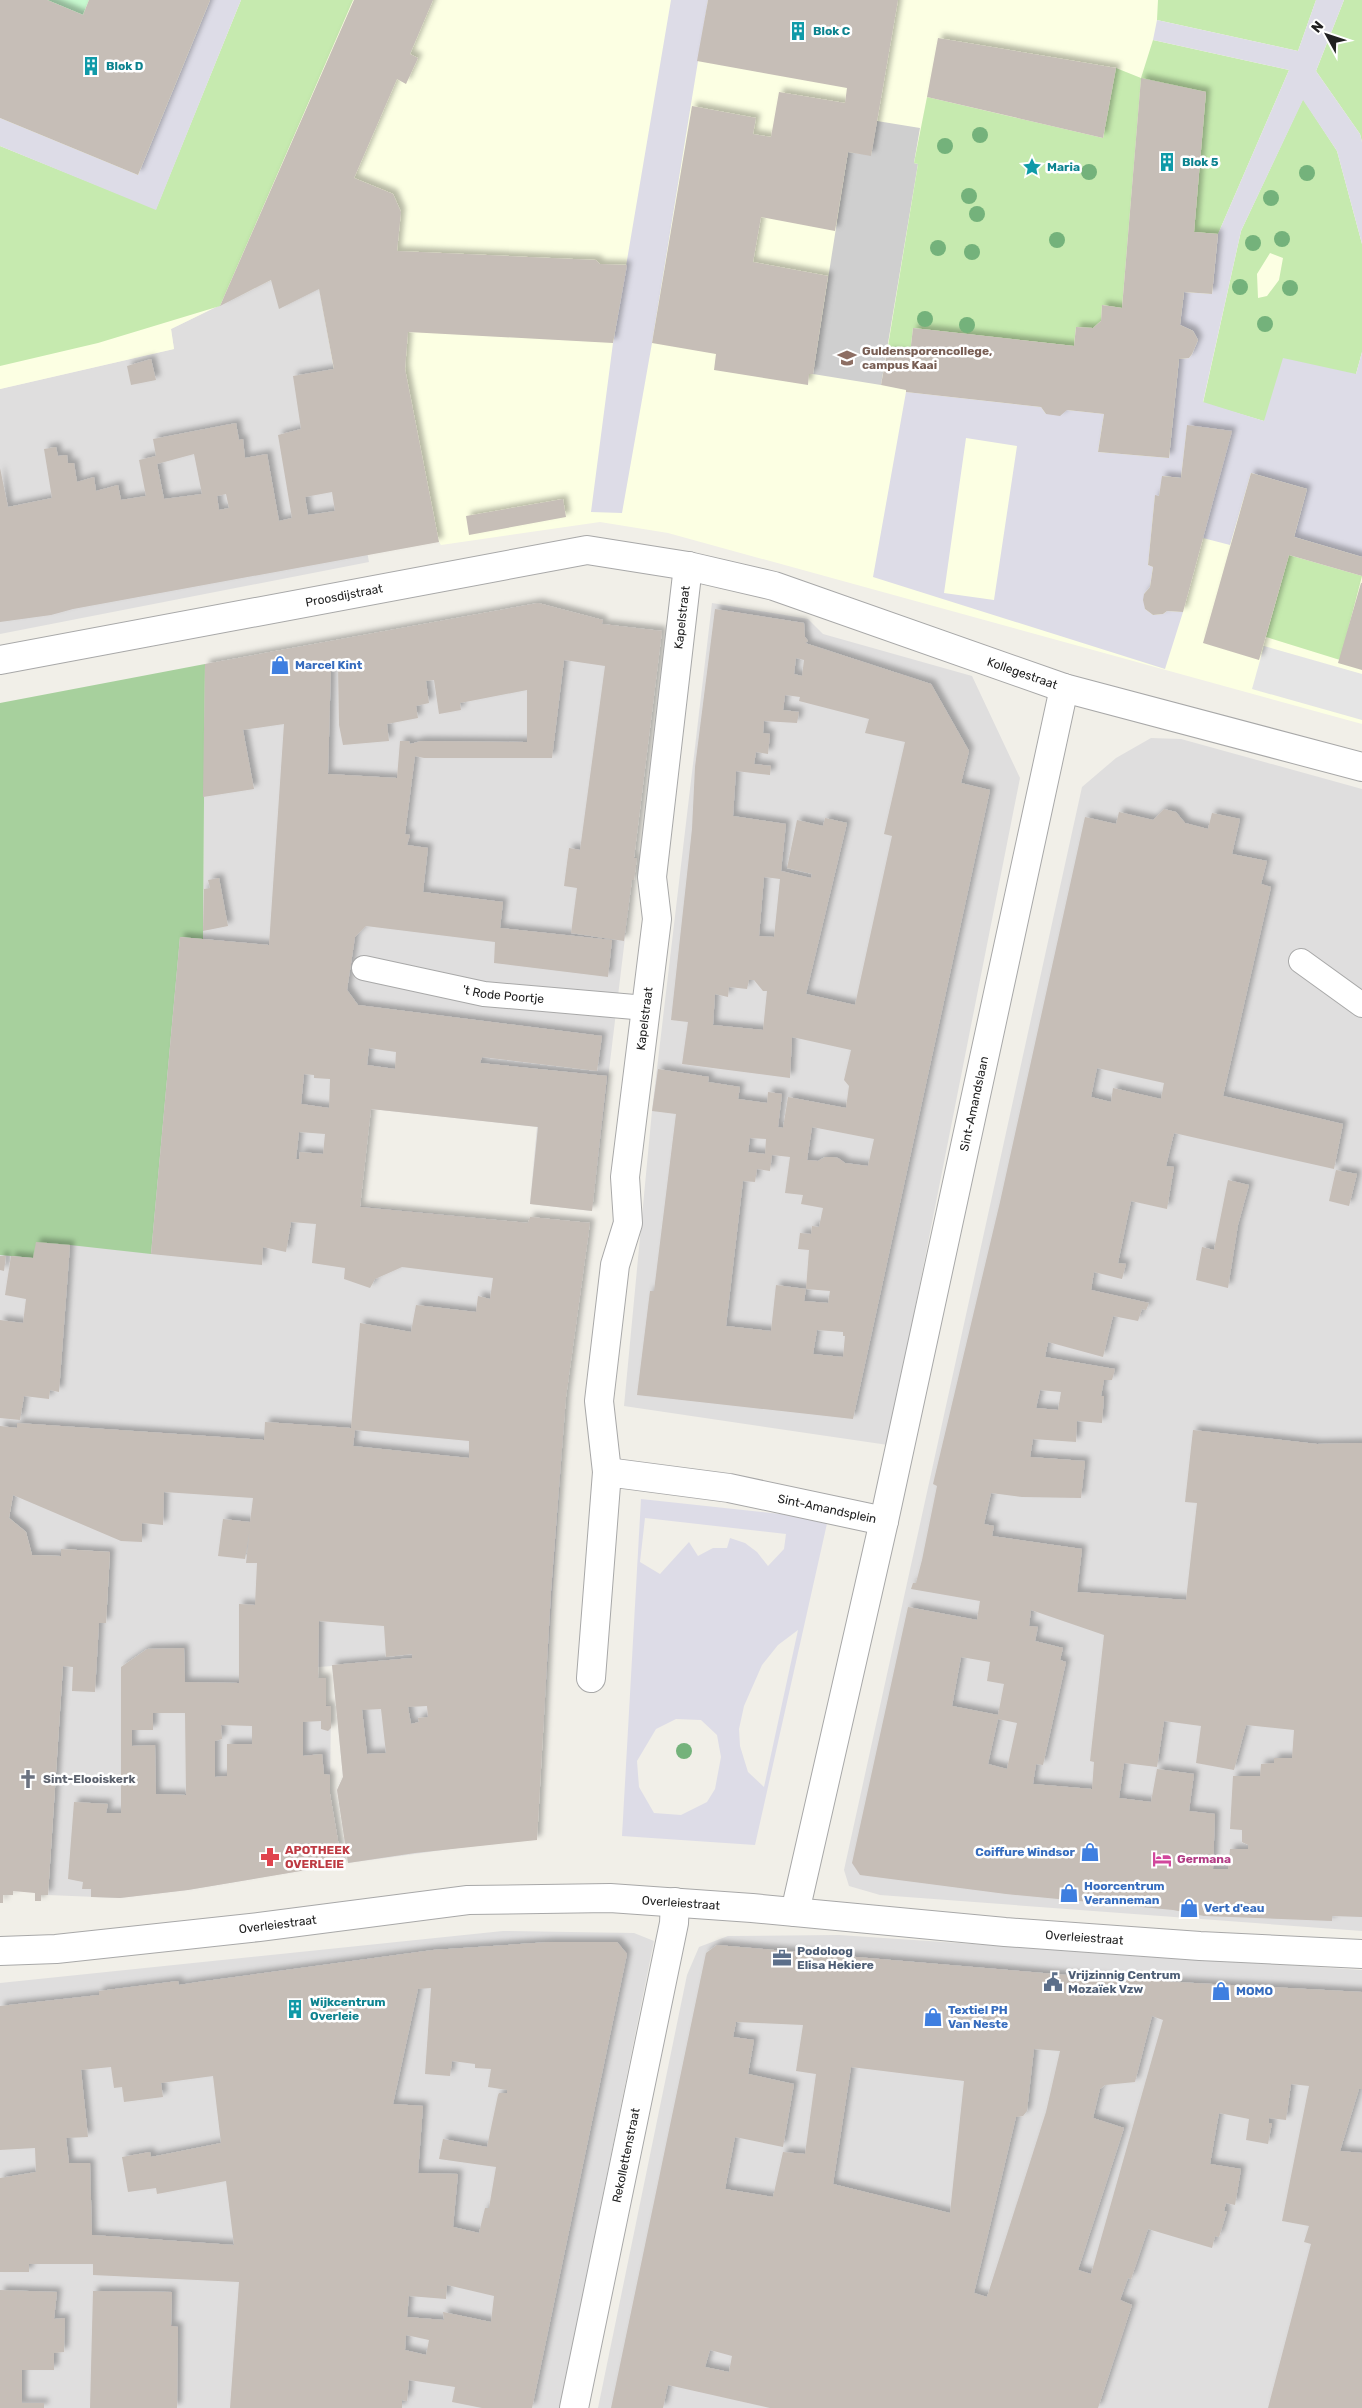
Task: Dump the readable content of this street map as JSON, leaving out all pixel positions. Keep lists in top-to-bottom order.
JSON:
{
  "streets": {
    "street": [
      "Proosdijstraat",
      "Kapelstraat",
      "Kollegestraat",
      "Sint-Amandslaan",
      "Sint-Amandsplein",
      "Overleiestraat",
      "Rekollettenstraat"
    ],
    "lane": ["'t Rode Poortje"]
  },
  "crossings": [
    ["Proosdijstraat", "Kapelstraat"],
    ["Proosdijstraat", "Kollegestraat"],
    ["Kapelstraat", "Kollegestraat"],
    ["Kapelstraat", "'t Rode Poortje"],
    ["Kapelstraat", "Sint-Amandsplein"],
    ["Kollegestraat", "Sint-Amandslaan"],
    ["Sint-Amandslaan", "Sint-Amandsplein"],
    ["Sint-Amandsplein", "Overleiestraat"],
    ["Overleiestraat", "Rekollettenstraat"]
  ],
  "places": {
    "building": [
      "Blok C",
      "Blok D",
      "Blok 5",
      "Wijkcentrum Overleie"
    ],
    "place": ["Maria"],
    "school or university": ["Guldensporencollege, campus Kaai"],
    "shop": [
      "Marcel Kint",
      "Coiffure Windsor",
      "Hoorcentrum Veranneman",
      "Vert d'eau",
      "MOMO",
      "Textiel PH Van Neste"
    ],
    "church": ["Sint-Elooiskerk"],
    "pharmacy": ["APOTHEEK OVERLEIE"],
    "hotel": ["Germana"],
    "office": ["Podoloog Elisa Hekiere"],
    "public building": ["Vrijzinnig Centrum Mozaïek Vzw"]
  },
  "north": "top left"
}
